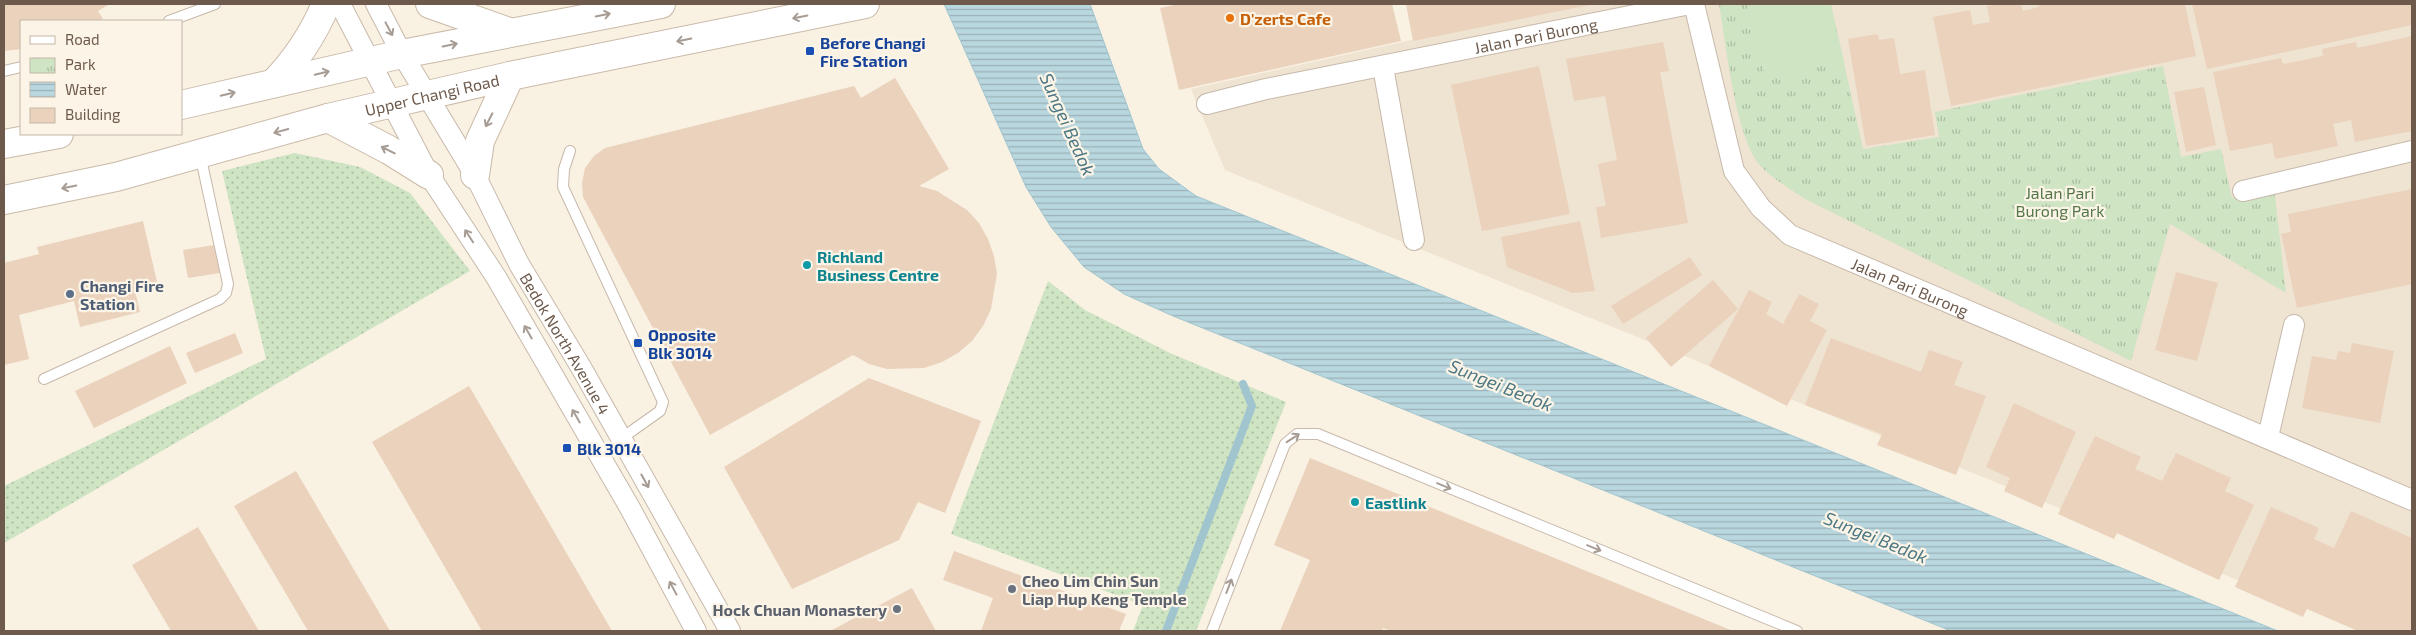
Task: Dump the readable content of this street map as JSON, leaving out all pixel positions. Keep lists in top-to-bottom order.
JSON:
{
  "streets": {
    "street": ["Jalan Pari Burong", "Upper Changi Road", "Bedok North Avenue 4"]
  },
  "crossings": [
    ["Upper Changi Road", "Bedok North Avenue 4"]
  ],
  "water": ["Sungei Bedok"],
  "parks": ["Jalan Pari Burong Park"],
  "places": {
    "other": [
      "D'zerts Cafe",
      "Richland Business Centre",
      "Changi Fire Station",
      "Eastlink",
      "Cheo Lim Chin Sun Liap Hup Keng Temple",
      "Hock Chuan Monastery"
    ],
    "transit": ["Before Changi Fire Station", "Opposite Blk 3014", "Blk 3014"]
  },
  "legend": [
    "Road",
    "Park",
    "Water",
    "Building"
  ]
}
